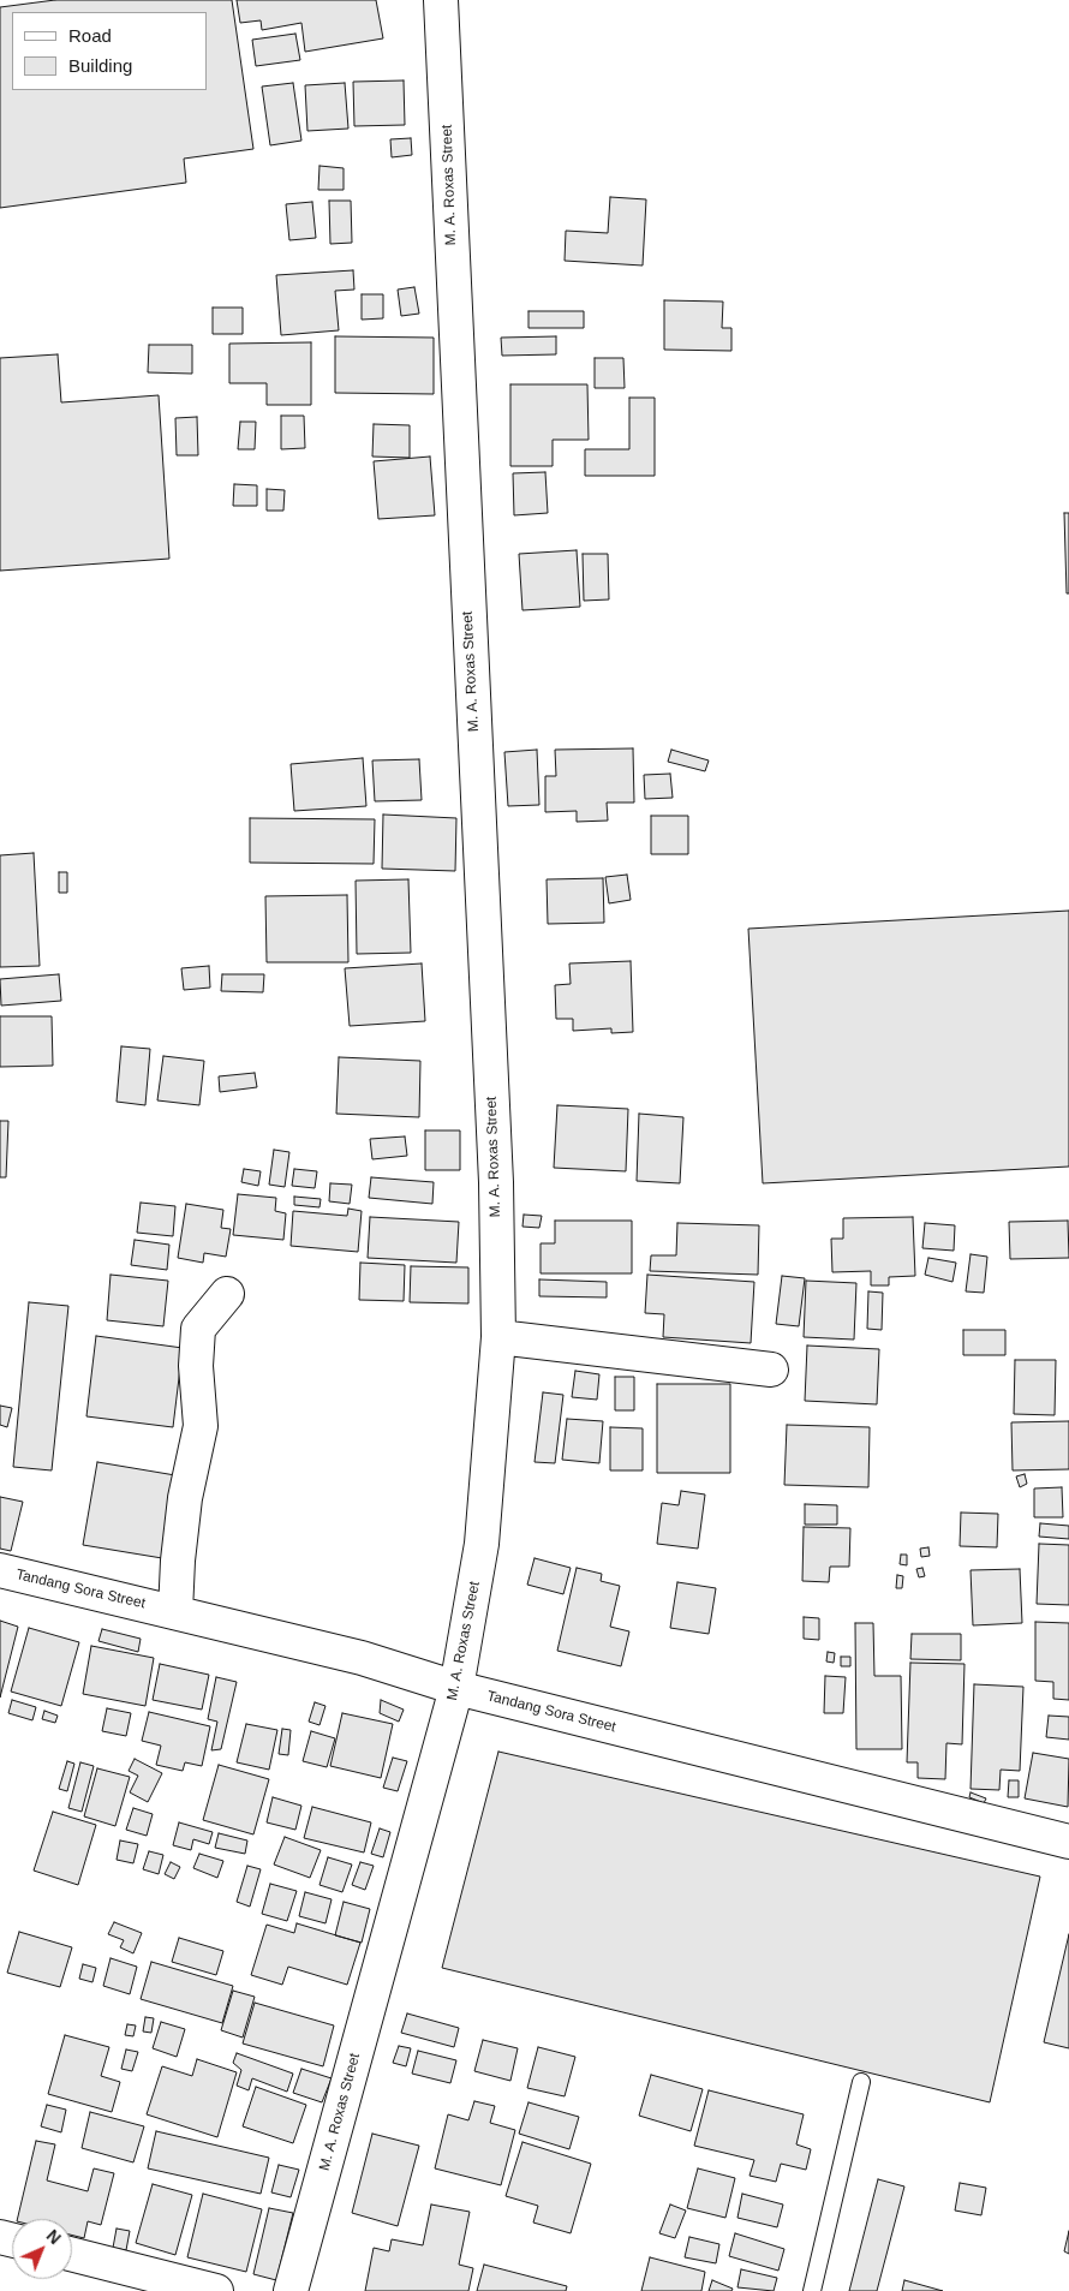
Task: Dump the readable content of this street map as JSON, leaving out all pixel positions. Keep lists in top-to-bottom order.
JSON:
{
  "streets": {
    "street": ["M. A. Roxas Street", "Tandang Sora Street"]
  },
  "crossings": [
    ["M. A. Roxas Street", "Tandang Sora Street"]
  ],
  "legend": ["Road", "Building"],
  "north": "top right"
}
